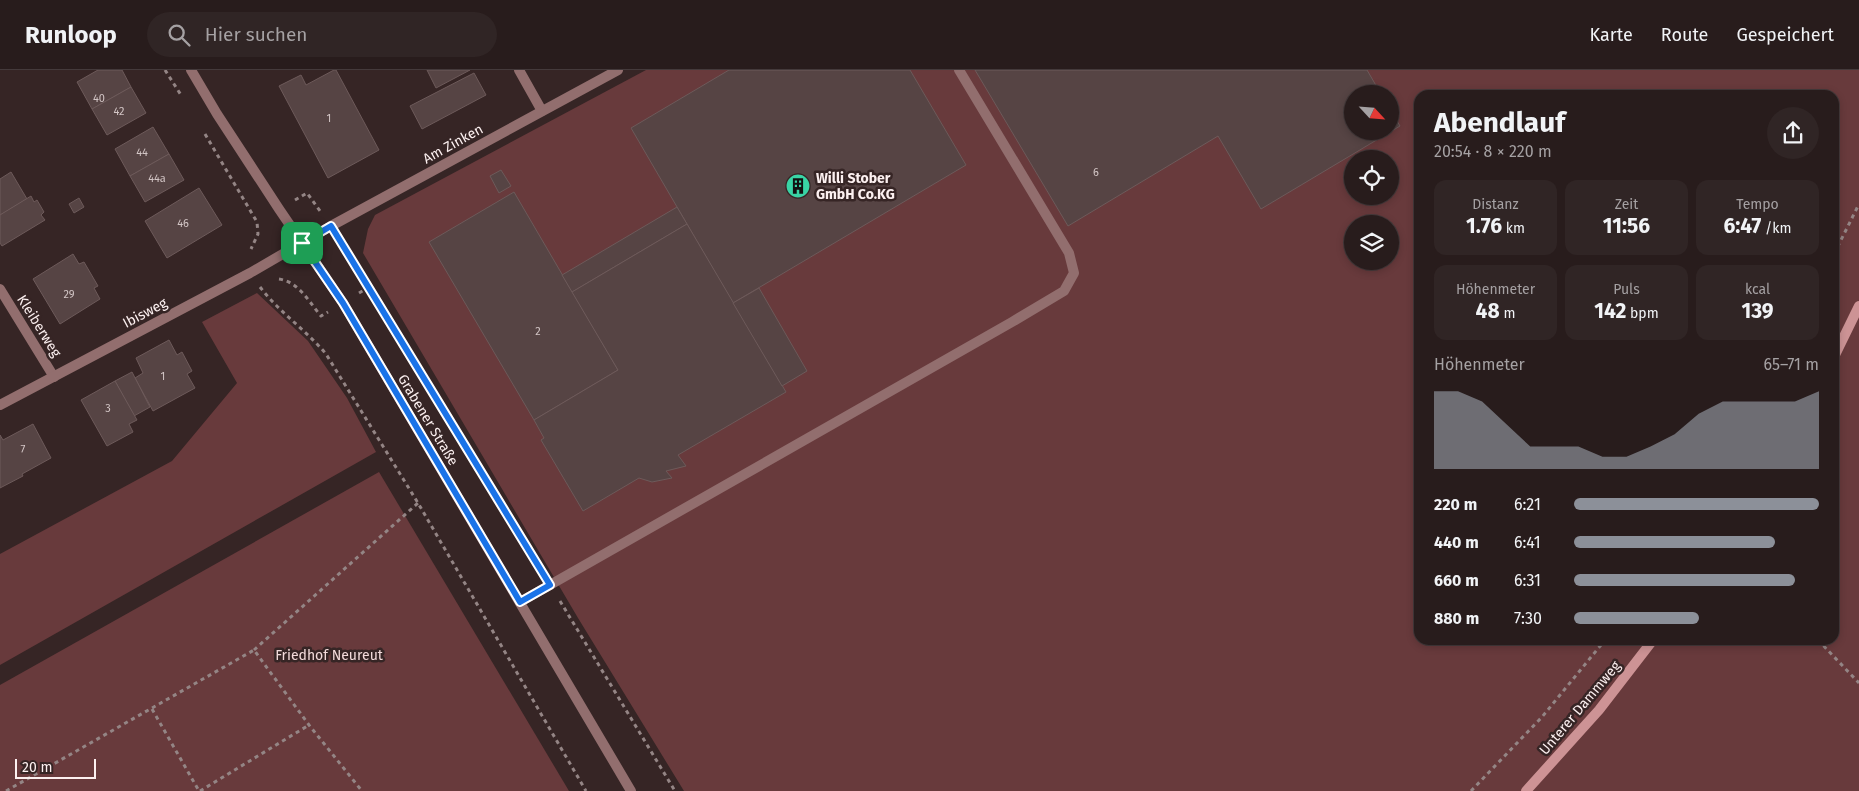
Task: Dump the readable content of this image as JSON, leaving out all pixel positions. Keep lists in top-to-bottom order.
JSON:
{
  "streets": {
    "main road": ["Unterer Dammweg"],
    "street": [
      "Am Zinken",
      "Ibisweg",
      "Kleiberweg",
      "Grabener Straße"
    ]
  },
  "crossings": [
    ["Am Zinken", "Ibisweg"],
    ["Am Zinken", "Grabener Straße"],
    ["Ibisweg", "Kleiberweg"],
    ["Ibisweg", "Grabener Straße"]
  ],
  "parks": ["Friedhof Neureut"],
  "places": {
    "building": ["Willi Stober GmbH Co.KG"]
  },
  "house_numbers": [
    "40",
    "42",
    "1",
    "44",
    "6",
    "44a",
    "46",
    "29",
    "2",
    "1",
    "3",
    "7"
  ],
  "scale_bar": "20 m",
  "north": "bottom right",
  "page": {
    "header": "Runloop",
    "search": "Hier suchen",
    "nav": ["Karte", "Route", "Gespeichert"],
    "heading": ["Abendlauf", "20:54 · 8 × 220 m"],
    "stats": [
      ["Distanz", "1.76 km"],
      ["Zeit", "11:56"],
      ["Tempo", "6:47 /km"],
      ["Höhenmeter", "48 m"],
      ["Puls", "142 bpm"],
      ["kcal", "139"]
    ],
    "chart": ["Höhenmeter", "65–71 m"],
    "list": [
      {
        "name": "220 m",
        "note": "6:21"
      },
      {
        "name": "440 m",
        "note": "6:41"
      },
      {
        "name": "660 m",
        "note": "6:31"
      },
      {
        "name": "880 m",
        "note": "7:30"
      }
    ],
    "scale": "20 m"
  }
}
